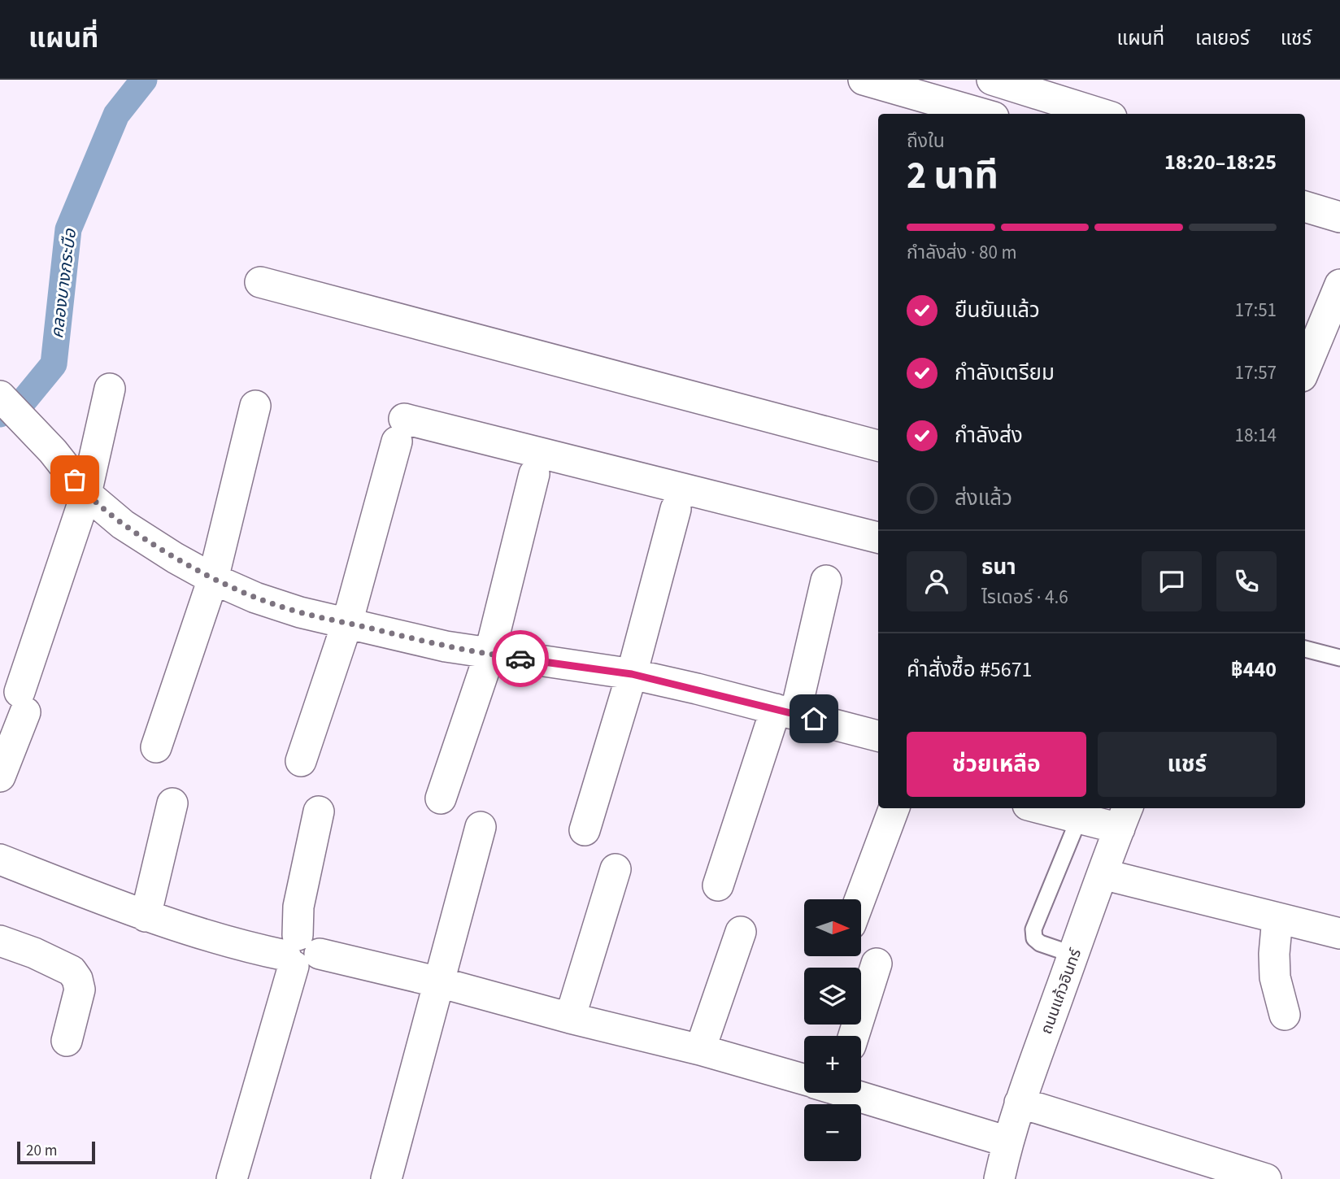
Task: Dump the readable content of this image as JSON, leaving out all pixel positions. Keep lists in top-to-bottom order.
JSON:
{
  "streets": {
    "street": ["ถนนแก้วอินทร์"]
  },
  "water": ["คลองบางกระบือ"],
  "scale_bar": "20 m",
  "north": "right",
  "page": {
    "header": "แผนที่",
    "nav": ["แผนที่", "เลเยอร์", "แชร์"],
    "heading": ["2 นาที", "ถึงใน", "18:20–18:25"],
    "panel": [
      "ธนา",
      "ไรเดอร์ · 4.6",
      "คำสั่งซื้อ #5671",
      "฿440"
    ],
    "bar": "กำลังส่ง · 80 m",
    "list": [
      ["ยืนยันแล้ว", "17:51"],
      ["กำลังเตรียม", "17:57"],
      ["กำลังส่ง", "18:14"],
      "ส่งแล้ว"
    ],
    "buttons": ["ช่วยเหลือ", "แชร์"],
    "map_buttons": ["+", "−"],
    "scale": "20 m"
  }
}
